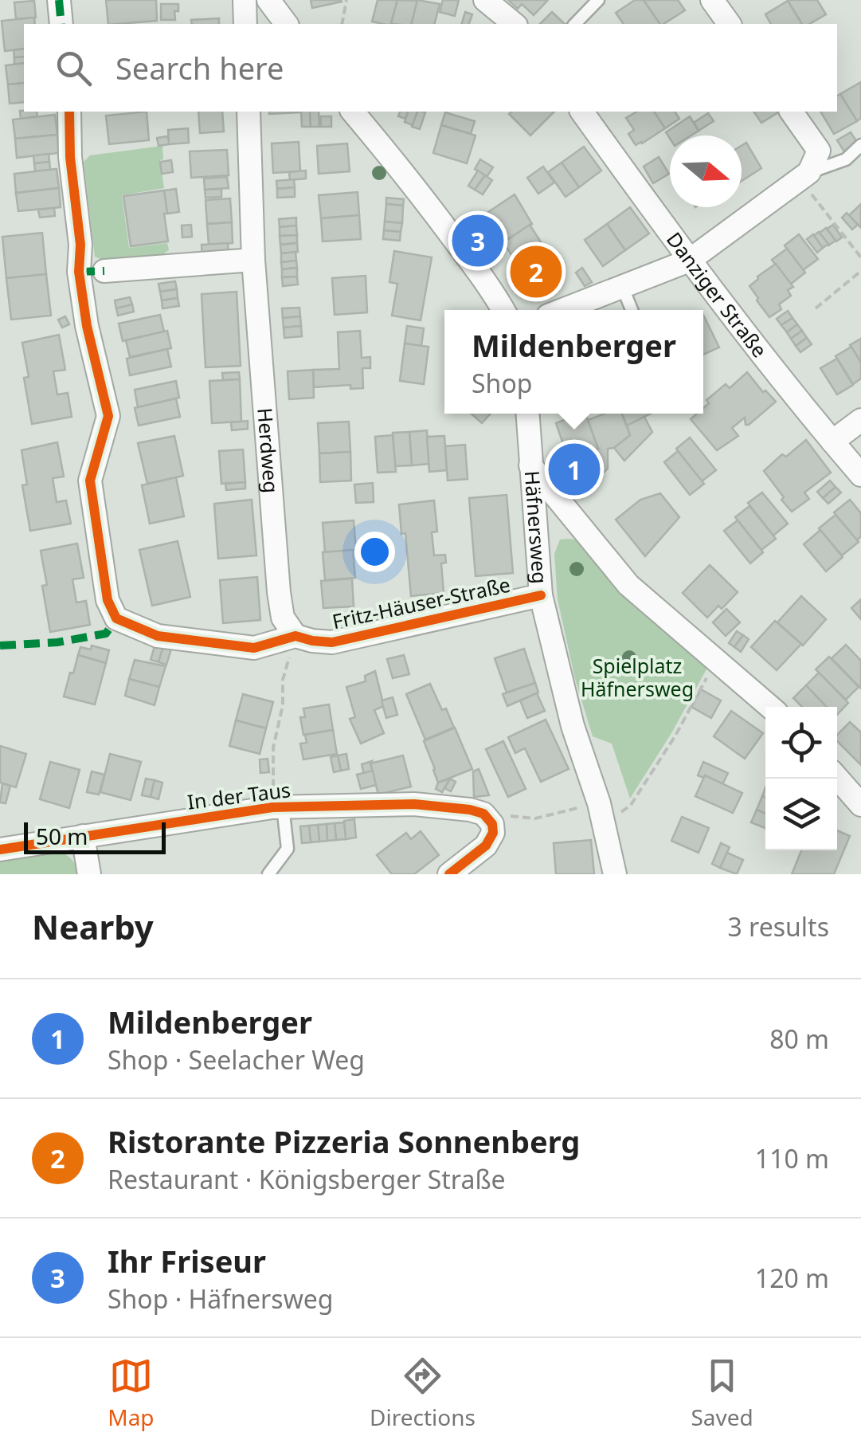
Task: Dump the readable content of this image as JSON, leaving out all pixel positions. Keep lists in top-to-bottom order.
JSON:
{
  "streets": {
    "street": [
      "Danziger Straße",
      "Herdweg",
      "Häfnersweg",
      "Fritz-Häuser-Straße",
      "In der Taus"
    ]
  },
  "crossings": [
    ["Herdweg", "Fritz-Häuser-Straße"],
    ["Häfnersweg", "Fritz-Häuser-Straße"]
  ],
  "parks": ["Spielplatz Häfnersweg"],
  "scale_bar": "50 m",
  "north": "right",
  "page": {
    "search": "Search here",
    "pins": ["3", "2", "1"],
    "popup": ["Mildenberger", "Shop"],
    "scale": "50 m",
    "heading": ["Nearby", "3 results"],
    "list": [
      {
        "mark": "1",
        "name": "Mildenberger",
        "note": "Shop · Seelacher Weg",
        "value": "80 m"
      },
      {
        "mark": "2",
        "name": "Ristorante Pizzeria Sonnenberg",
        "note": "Restaurant · Königsberger Straße",
        "value": "110 m"
      },
      {
        "mark": "3",
        "name": "Ihr Friseur",
        "note": "Shop · Häfnersweg",
        "value": "120 m"
      }
    ],
    "nav": ["Map", "Directions", "Saved"]
  }
}
